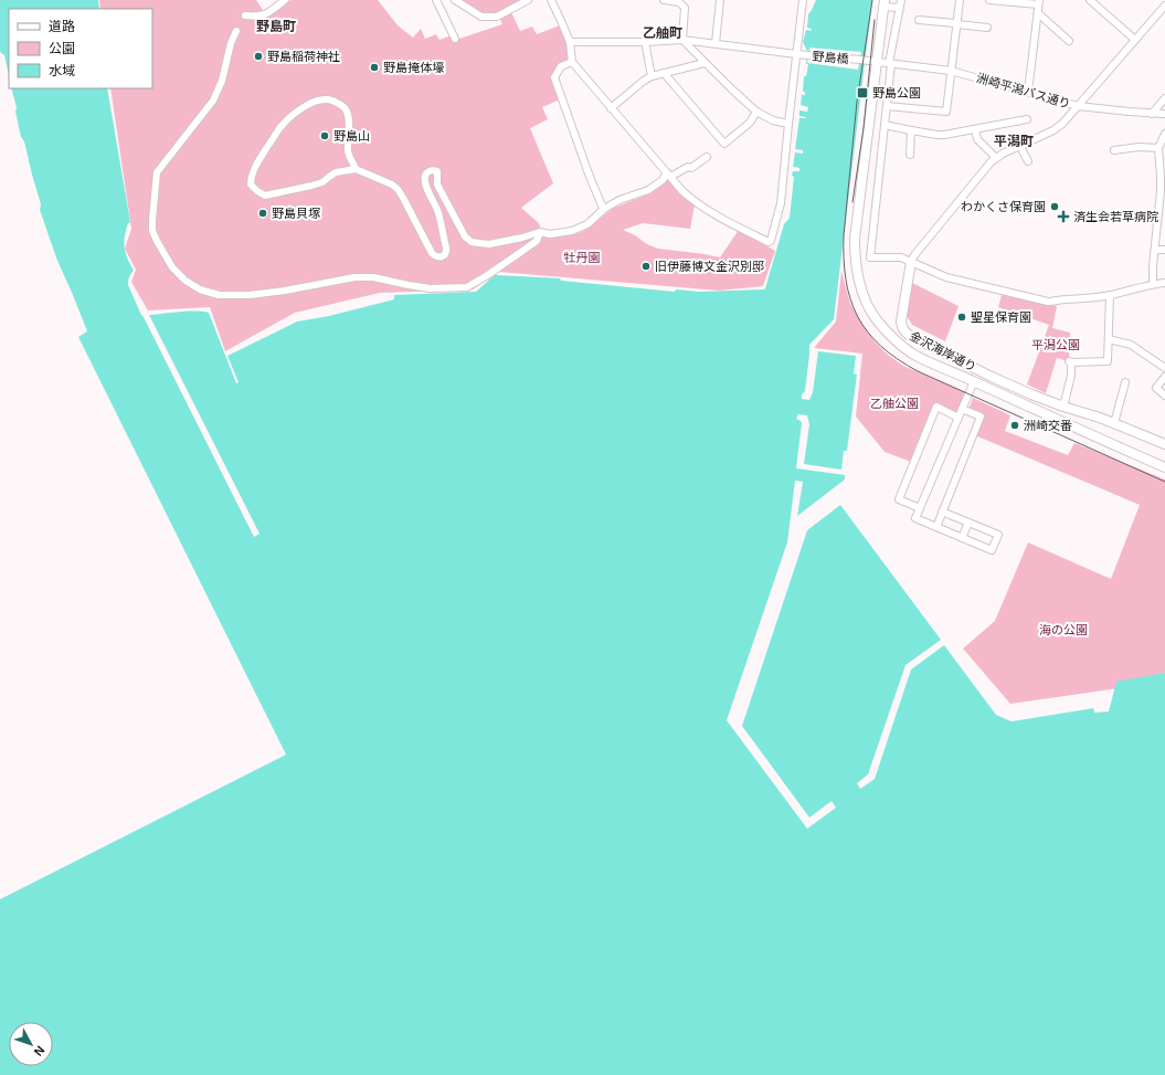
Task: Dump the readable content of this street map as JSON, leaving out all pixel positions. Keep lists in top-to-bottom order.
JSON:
{
  "streets": {
    "street": ["野島橋", "洲崎平潟バス通り", "金沢海岸通り"]
  },
  "crossings": [
    ["野島橋", "洲崎平潟バス通り"],
    ["洲崎平潟バス通り", "金沢海岸通り"]
  ],
  "districts": ["野島町", "乙舳町", "平潟町"],
  "parks": [
    "牡丹園",
    "平潟公園",
    "乙舳公園",
    "海の公園"
  ],
  "places": {
    "other": [
      "野島稲荷神社",
      "野島掩体壕",
      "野島山",
      "わかくさ保育園",
      "野島貝塚",
      "旧伊藤博文金沢別邸",
      "聖星保育園",
      "洲崎交番"
    ],
    "transit": ["野島公園"],
    "health": ["済生会若草病院"]
  },
  "legend": ["道路", "公園", "水域"],
  "north": "bottom right"
}
